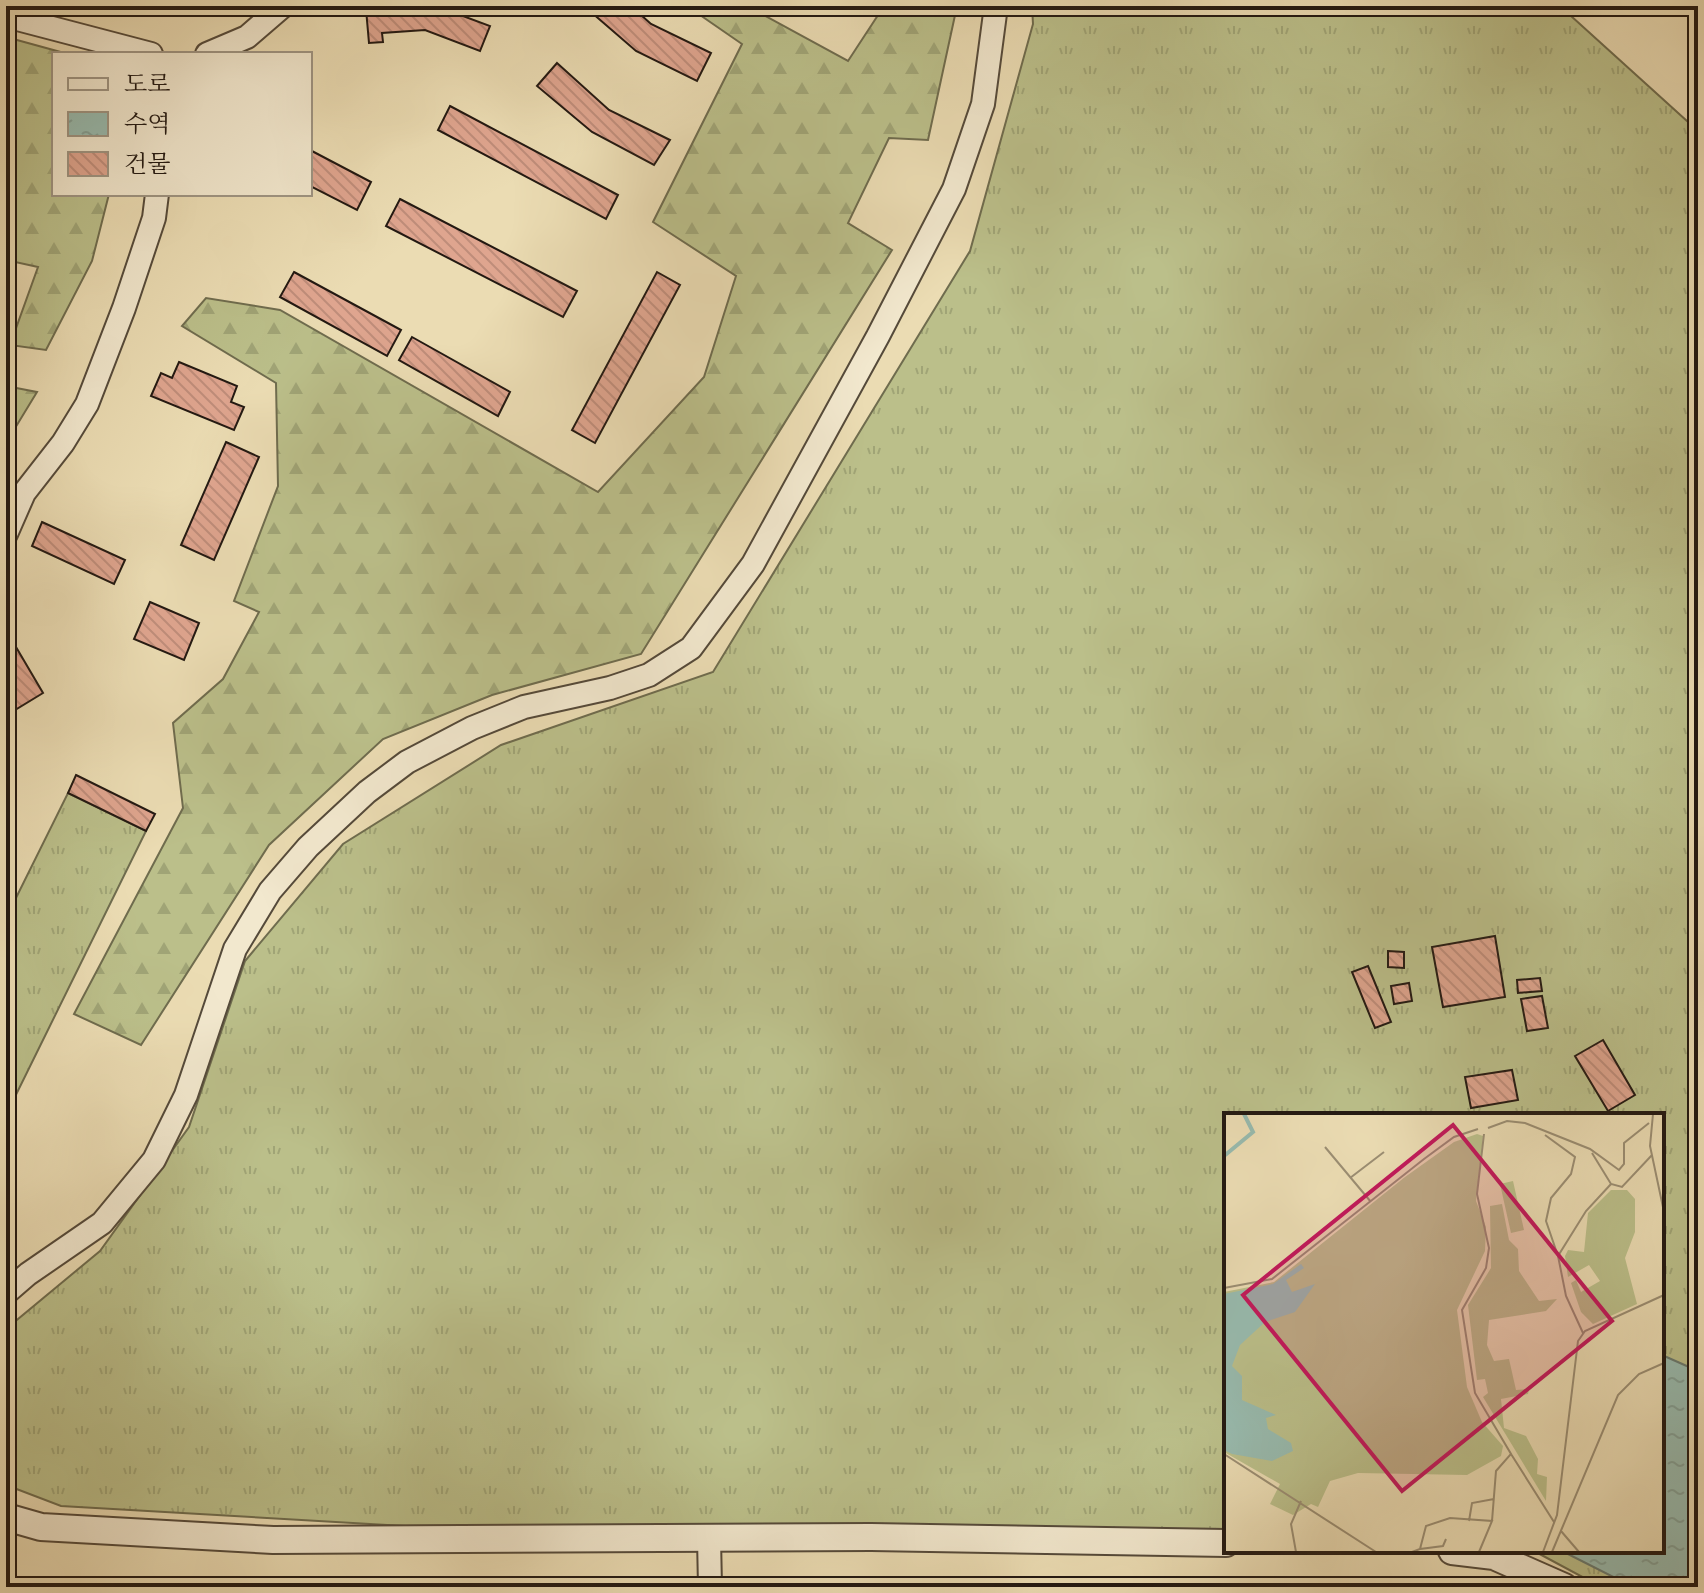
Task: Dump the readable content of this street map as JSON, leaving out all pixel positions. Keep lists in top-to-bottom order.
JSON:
{
  "legend": ["도로", "수역", "건물"]
}
